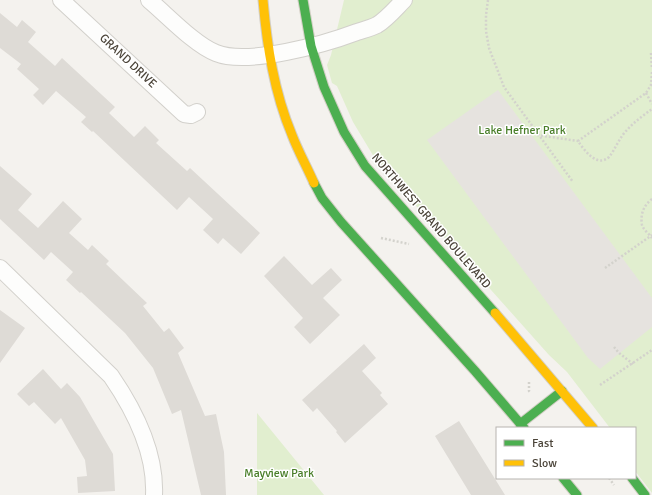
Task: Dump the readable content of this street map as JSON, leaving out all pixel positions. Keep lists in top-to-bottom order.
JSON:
{
  "streets": {
    "street": ["GRAND DRIVE", "NORTHWEST GRAND BOULEVARD"]
  },
  "parks": ["Lake Hefner Park", "Mayview Park"],
  "legend": ["Fast", "Slow"]
}
